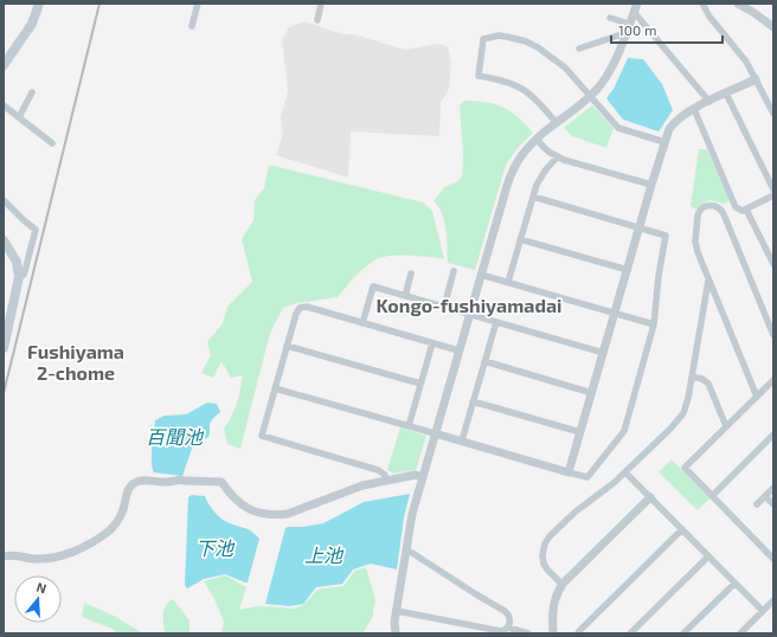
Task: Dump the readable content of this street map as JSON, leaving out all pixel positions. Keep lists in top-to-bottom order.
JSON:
{
  "districts": ["Kongo-fushiyamadai", "Fushiyama 2-chome"],
  "water": ["百聞池", "下池", "上池"],
  "scale_bar": "100 m",
  "north": "top"
}
